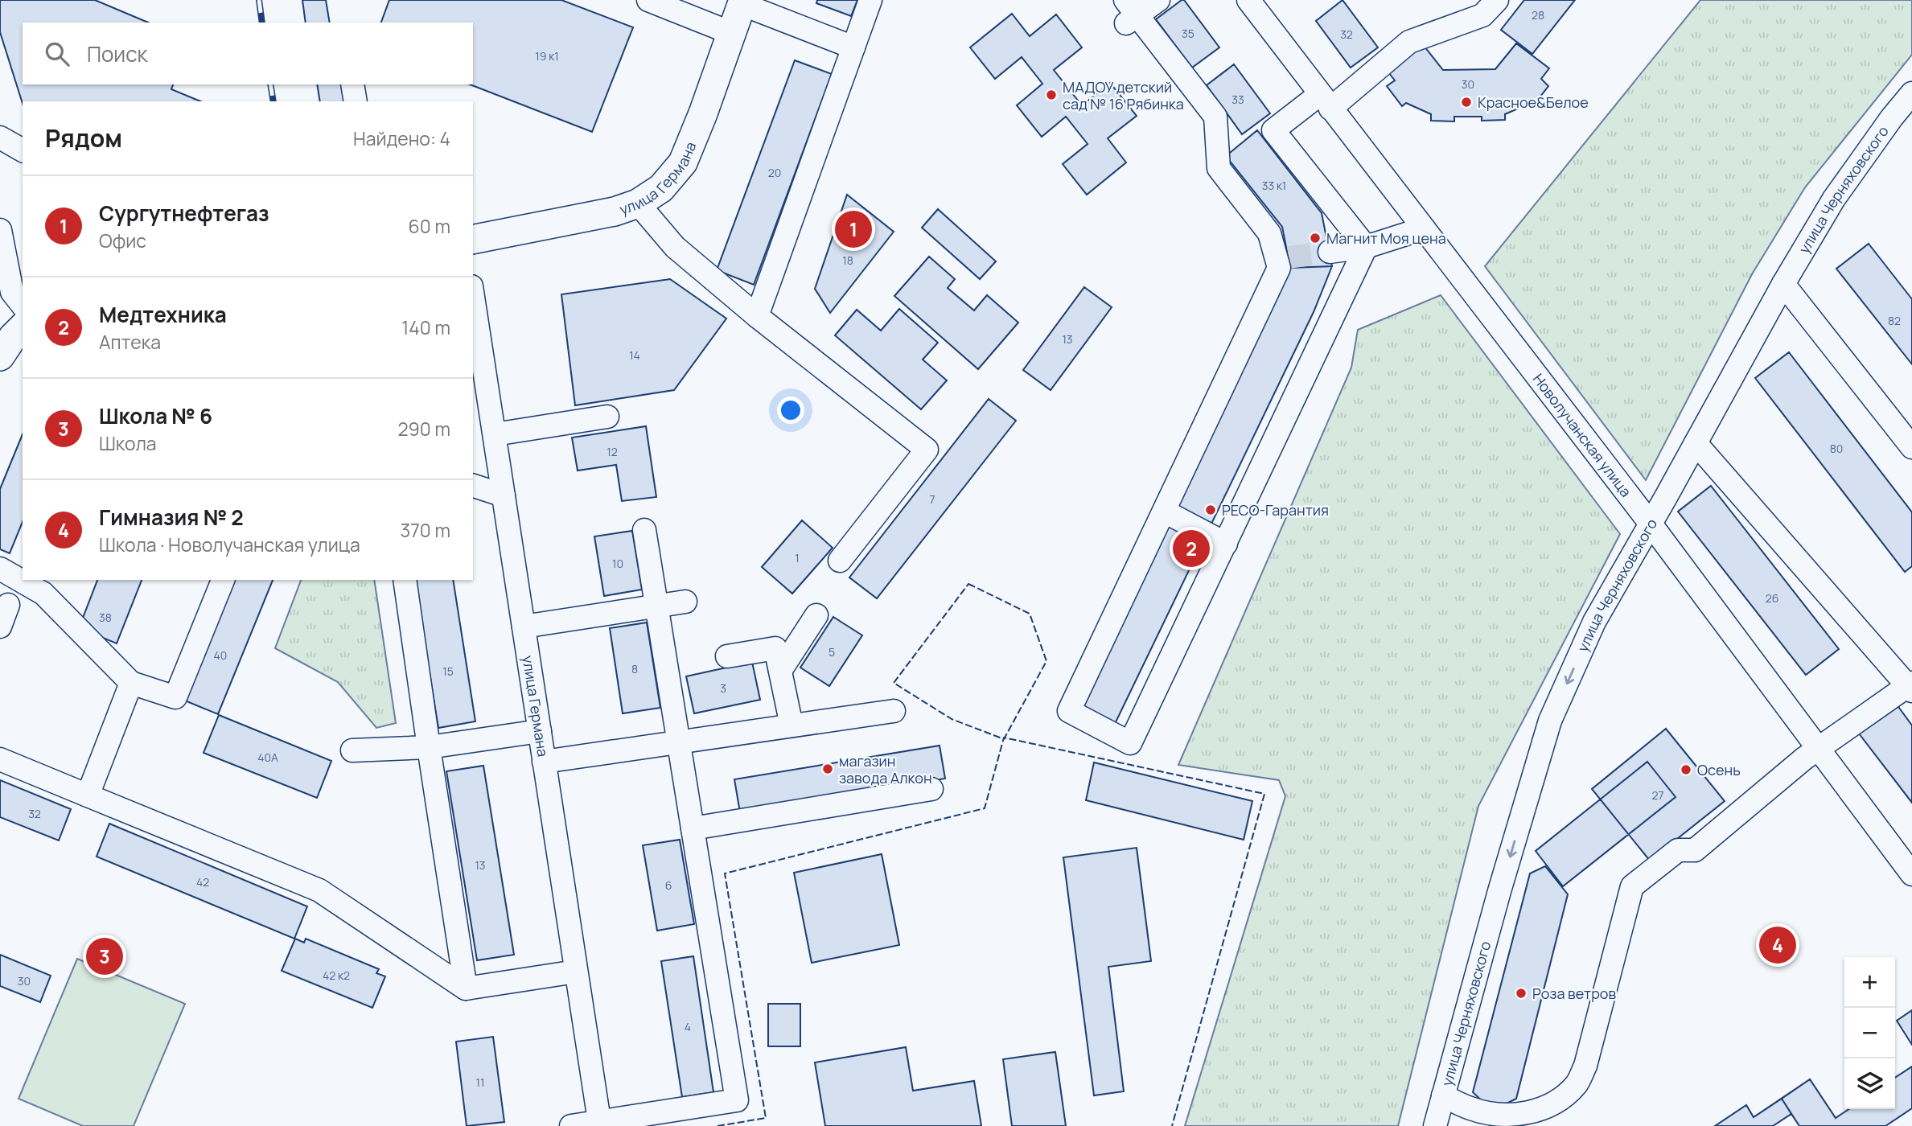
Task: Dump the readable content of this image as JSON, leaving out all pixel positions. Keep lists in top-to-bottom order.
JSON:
{
  "streets": {
    "main road": ["улица Германа"],
    "street": ["улица Черняховского", "Новолучанская улица"]
  },
  "crossings": [
    ["улица Черняховского", "Новолучанская улица"]
  ],
  "one_way": ["улица Черняховского"],
  "places": [
    "МАДОУ детский сад № 16 Рябинка",
    "Красное&Белое",
    "Магнит Моя цена",
    "РЕСО-Гарантия",
    "магазин завода Алкон",
    "Осень",
    "Роза ветров"
  ],
  "house_numbers": [
    "28",
    "35",
    "32",
    "19 к1",
    "30",
    "33",
    "20",
    "33 к1",
    "18",
    "82",
    "13",
    "14",
    "80",
    "12",
    "7",
    "1",
    "10",
    "26",
    "38",
    "5",
    "40",
    "8",
    "15",
    "3",
    "40А",
    "27",
    "32",
    "13",
    "42",
    "6",
    "42 к2",
    "30",
    "4",
    "11"
  ],
  "page": {
    "search": "Поиск",
    "heading": ["Рядом", "Найдено: 4"],
    "list": [
      {
        "mark": "1",
        "name": "Сургутнефтегаз",
        "note": "Офис",
        "value": "60 m"
      },
      {
        "mark": "2",
        "name": "Медтехника",
        "note": "Аптека",
        "value": "140 m"
      },
      {
        "mark": "3",
        "name": "Школа № 6",
        "note": "Школа",
        "value": "290 m"
      },
      {
        "mark": "4",
        "name": "Гимназия № 2",
        "note": "Школа · Новолучанская улица",
        "value": "370 m"
      }
    ],
    "pins": [
      "1",
      "2",
      "4",
      "3"
    ],
    "map_buttons": ["+", "−"]
  }
}
